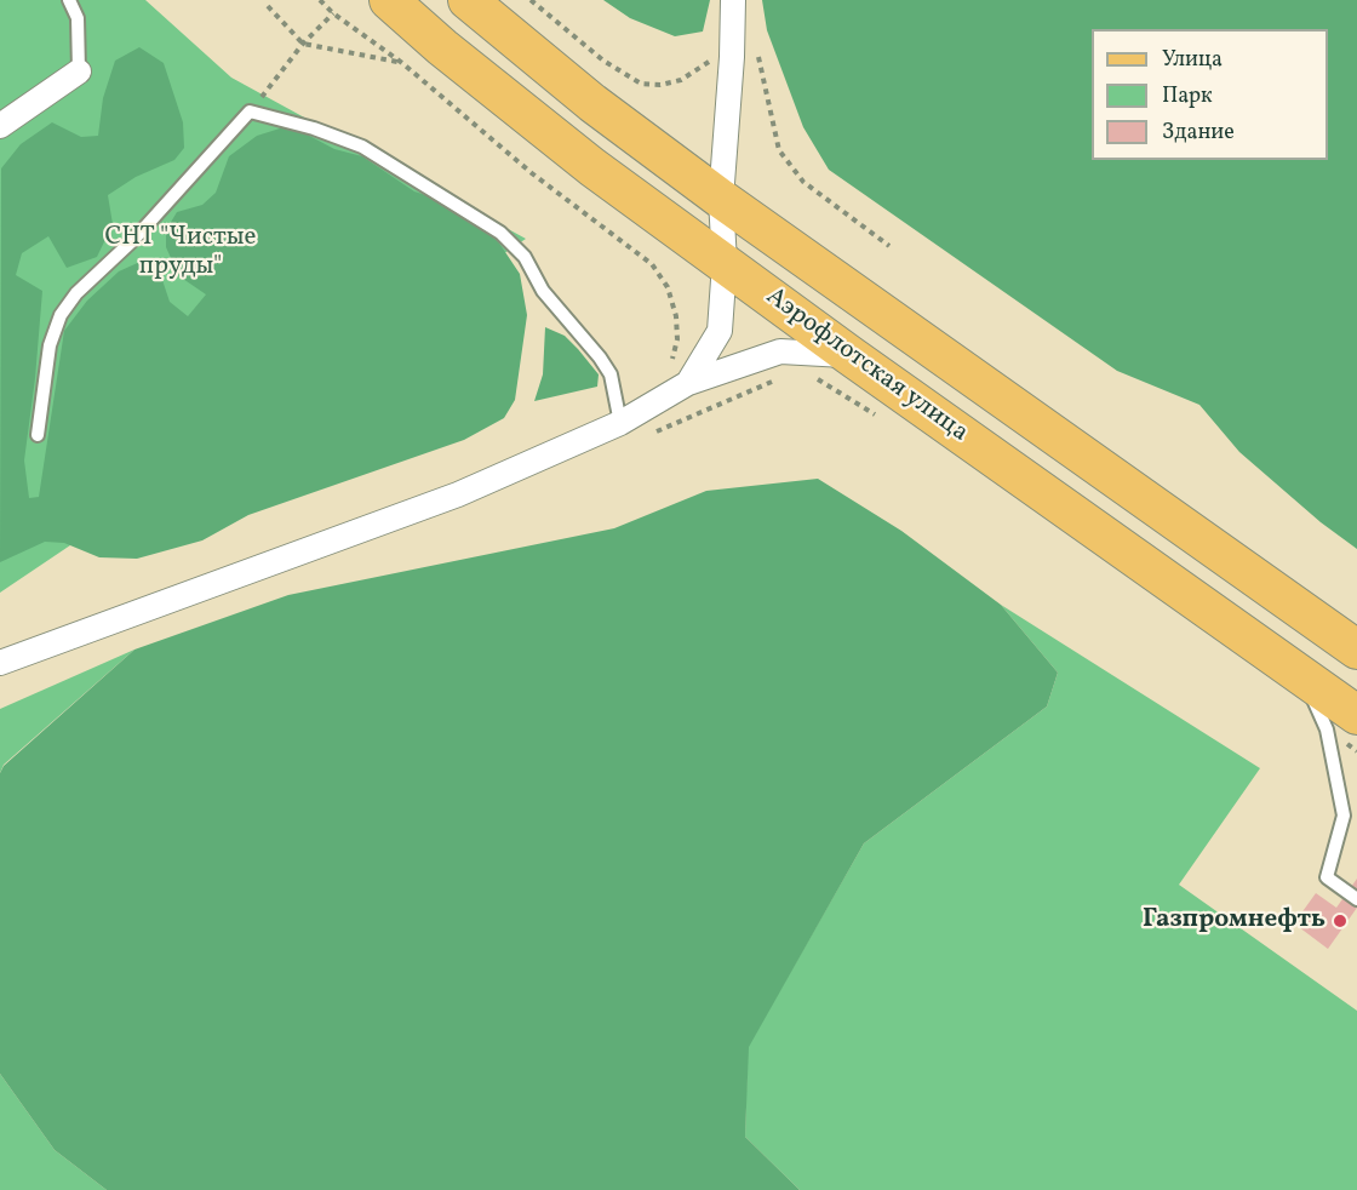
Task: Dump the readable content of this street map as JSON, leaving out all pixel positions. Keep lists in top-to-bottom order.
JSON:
{
  "streets": {
    "main road": ["Аэрофлотская улица"]
  },
  "parks": ["СНТ \"Чистые пруды\""],
  "places": ["Газпромнефть"],
  "legend": ["Улица", "Парк", "Здание"]
}
